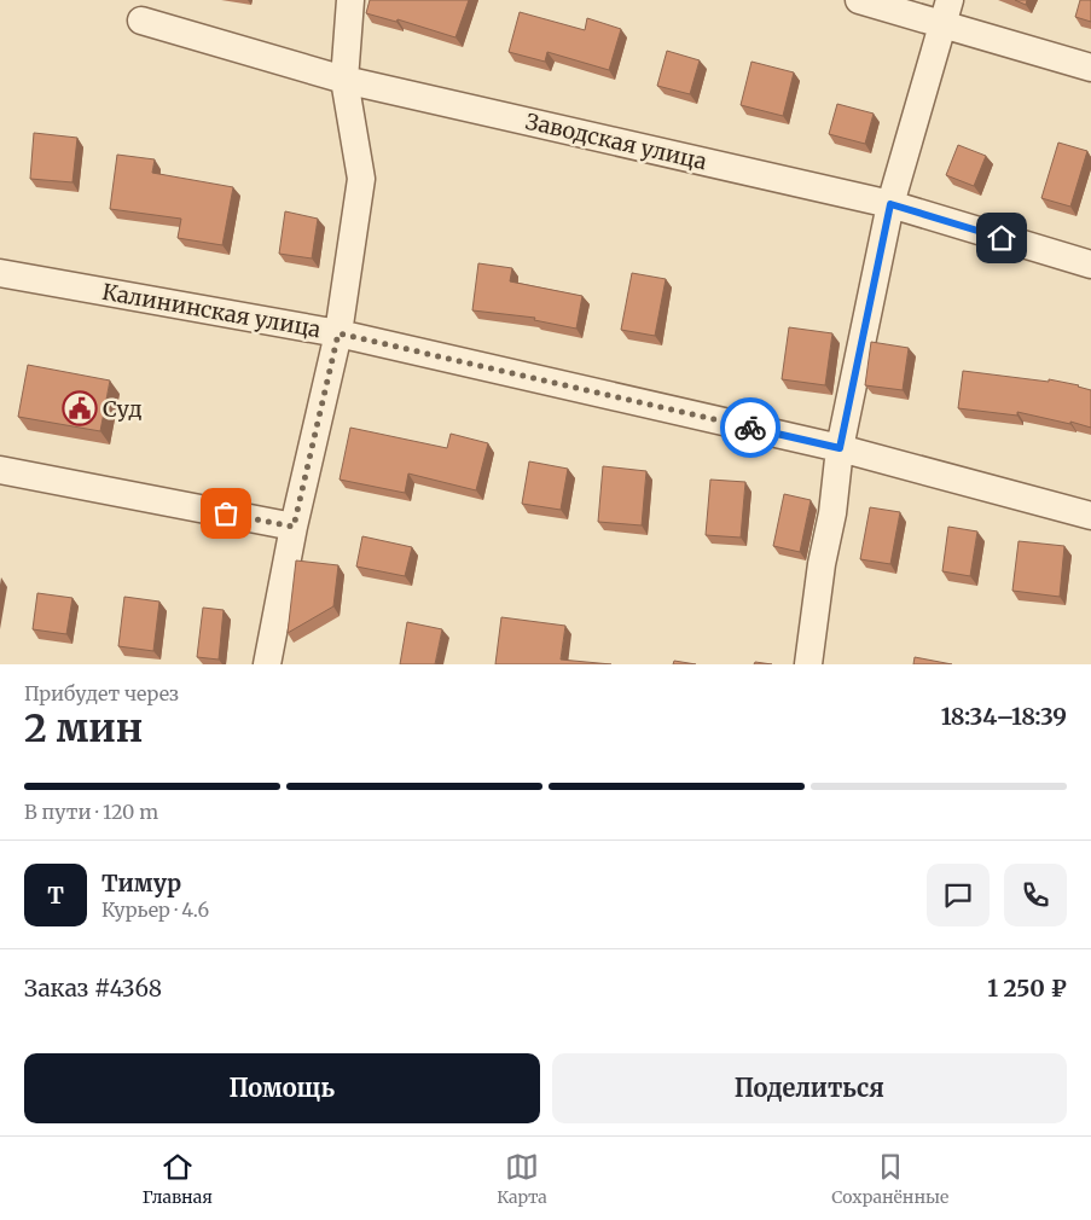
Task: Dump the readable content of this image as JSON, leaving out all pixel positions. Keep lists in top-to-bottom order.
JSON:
{
  "streets": {
    "street": ["Заводская улица", "Калининская улица"]
  },
  "places": {
    "public building": ["Суд"]
  },
  "page": {
    "heading": ["2 мин", "Прибудет через", "18:34–18:39"],
    "panel": [
      "Тимур",
      "Курьер · 4.6",
      "Заказ #4368",
      "1 250 ₽"
    ],
    "bar": "В пути · 120 m",
    "round": "Т",
    "buttons": ["Помощь", "Поделиться"],
    "tabs": ["Главная", "Карта", "Сохранённые"]
  }
}
